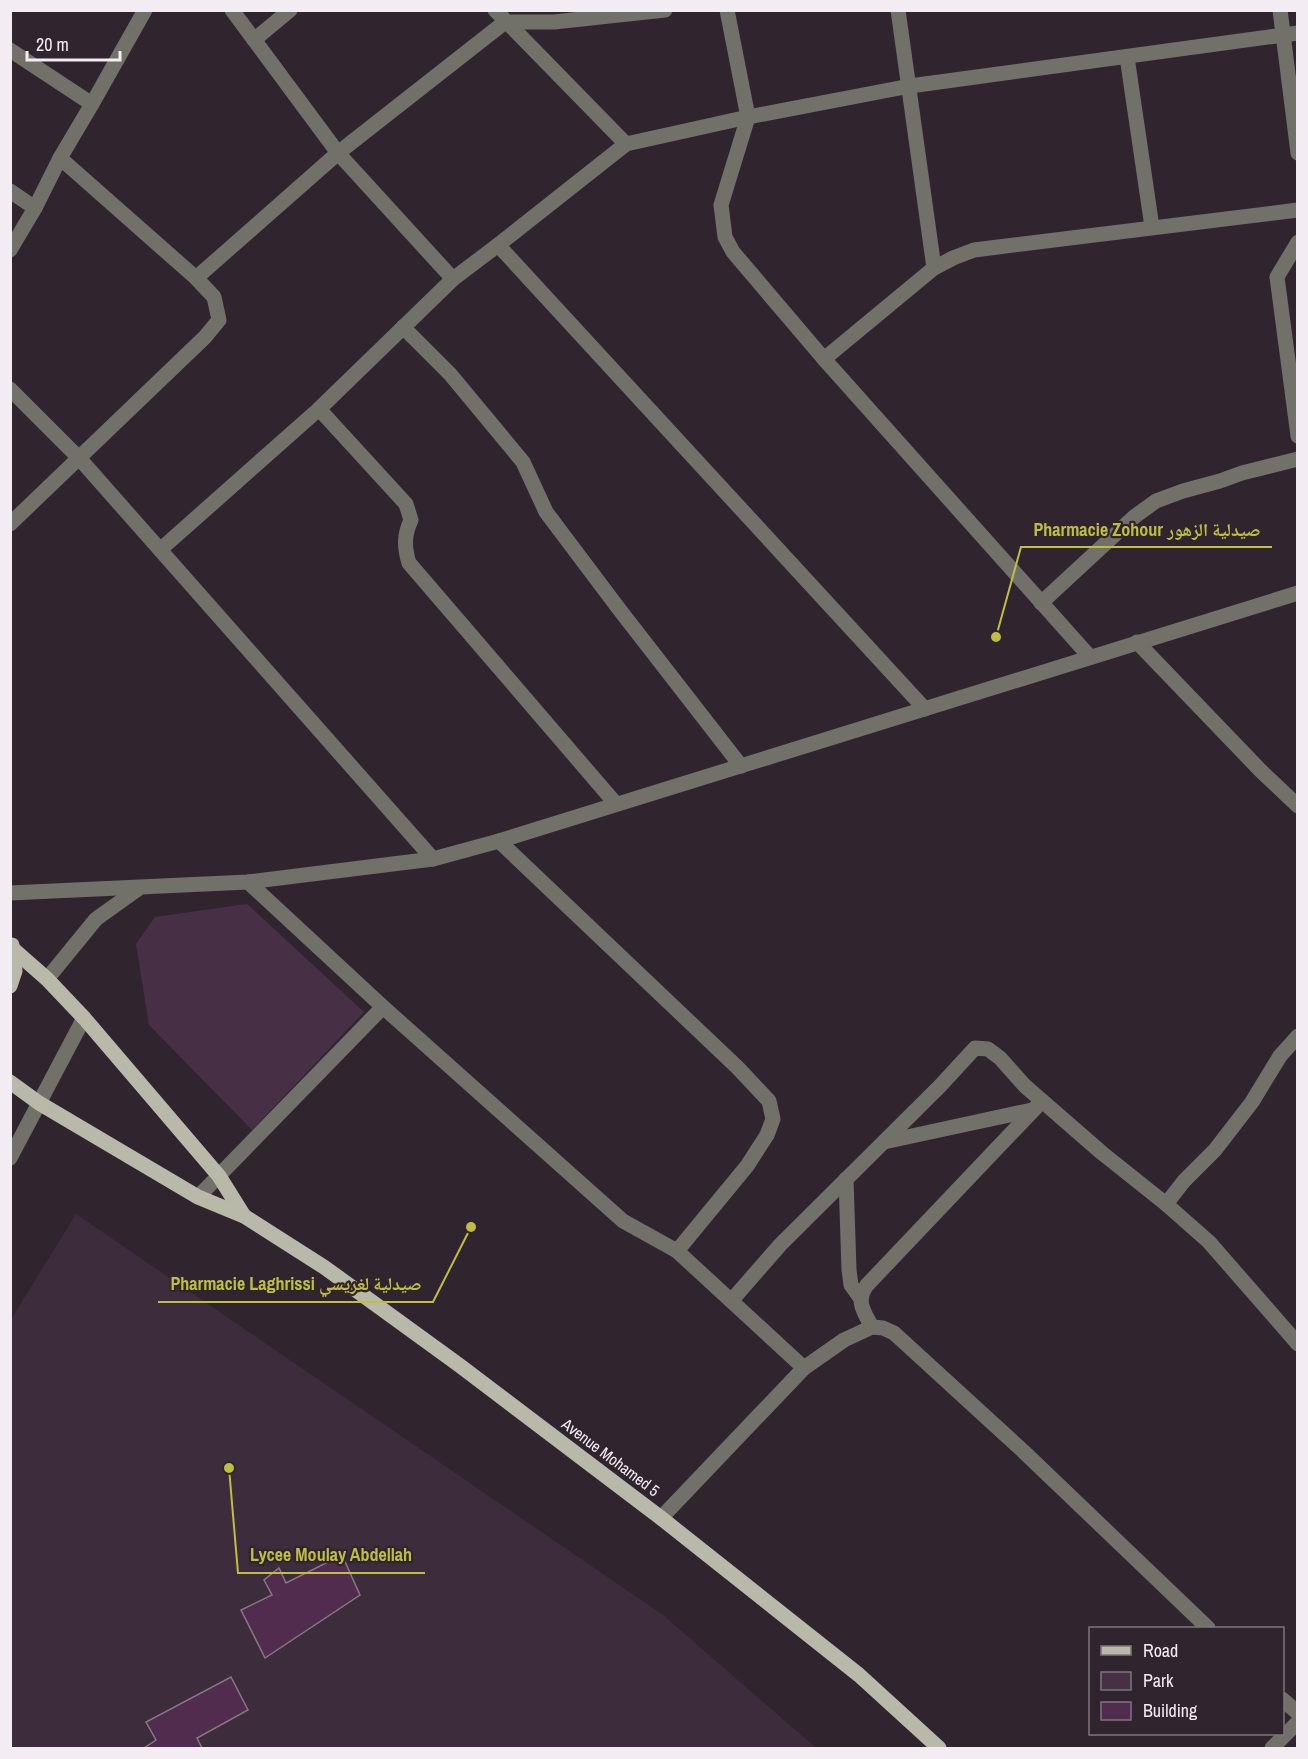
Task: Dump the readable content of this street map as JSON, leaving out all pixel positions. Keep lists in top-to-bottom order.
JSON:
{
  "streets": {
    "main road": ["Avenue Mohamed 5"]
  },
  "places": ["Pharmacie Zohour صيدلية الزهور", "Pharmacie Laghrissi صيدلية لغريسي", "Lycee Moulay Abdellah"],
  "legend": ["Road", "Park", "Building"],
  "scale_bar": "20 m"
}
